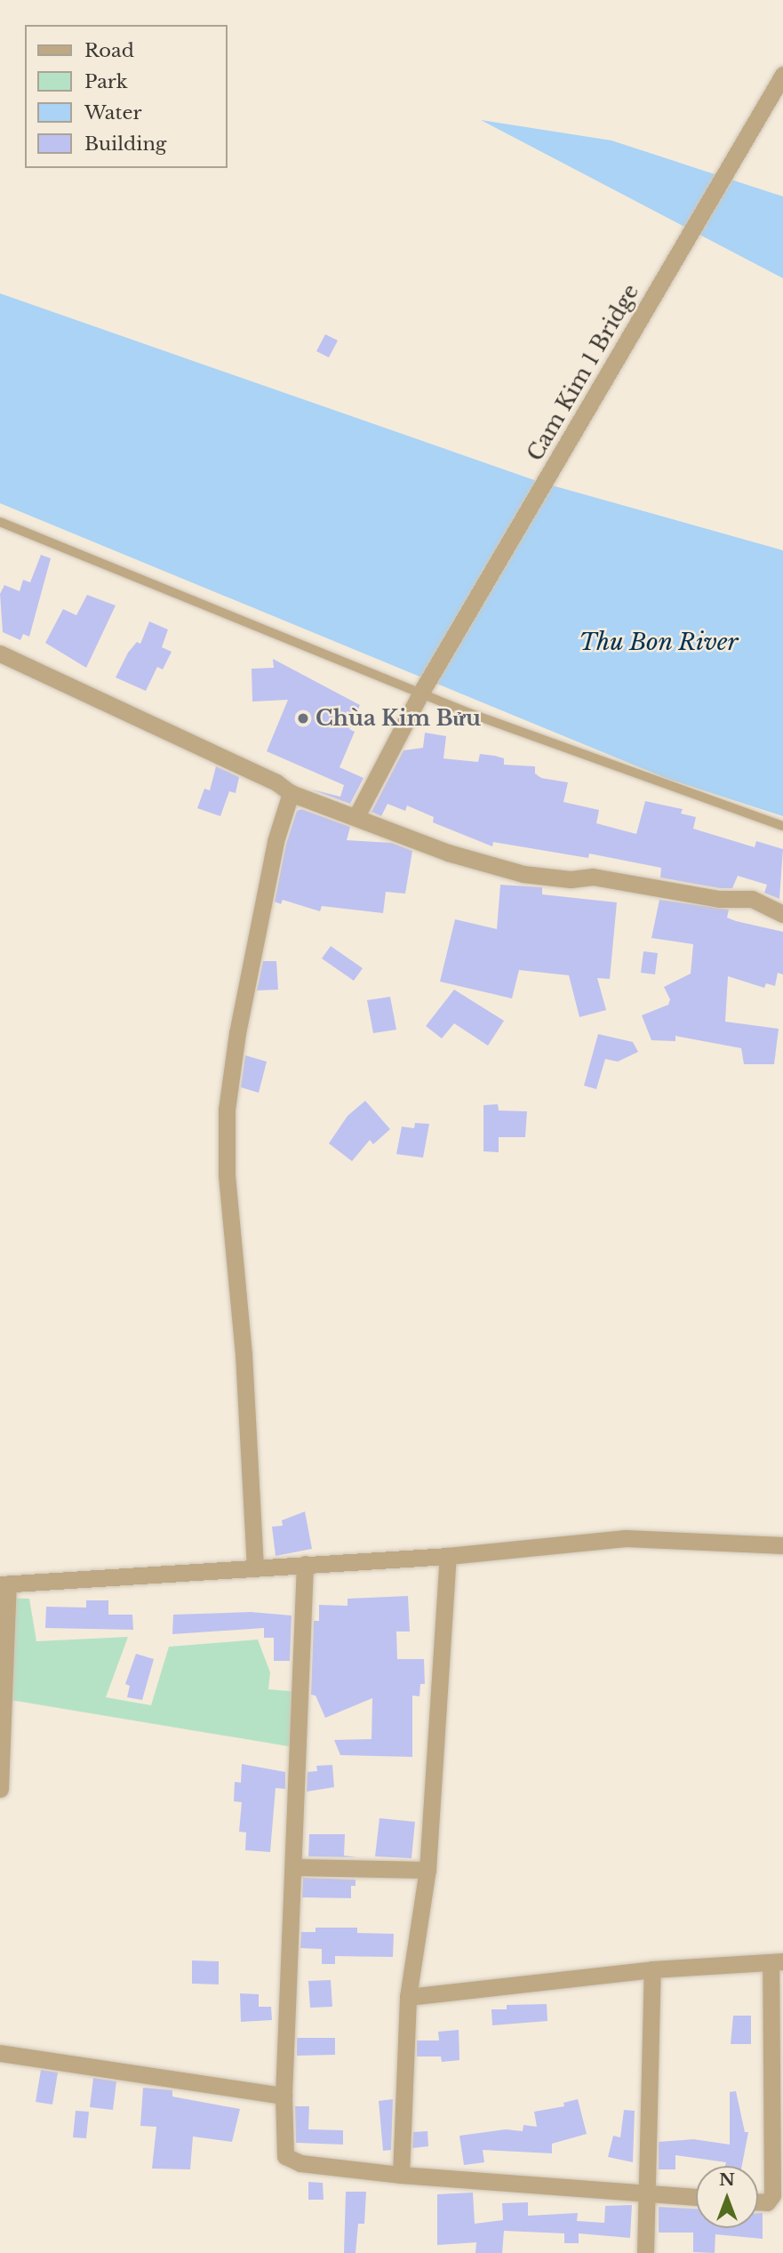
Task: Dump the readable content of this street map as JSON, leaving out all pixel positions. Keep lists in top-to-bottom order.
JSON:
{
  "streets": {
    "street": ["Cam Kim 1 Bridge"]
  },
  "water": ["Thu Bon River"],
  "places": ["Chùa Kim Bửu"],
  "legend": [
    "Road",
    "Park",
    "Water",
    "Building"
  ],
  "north": "top"
}
